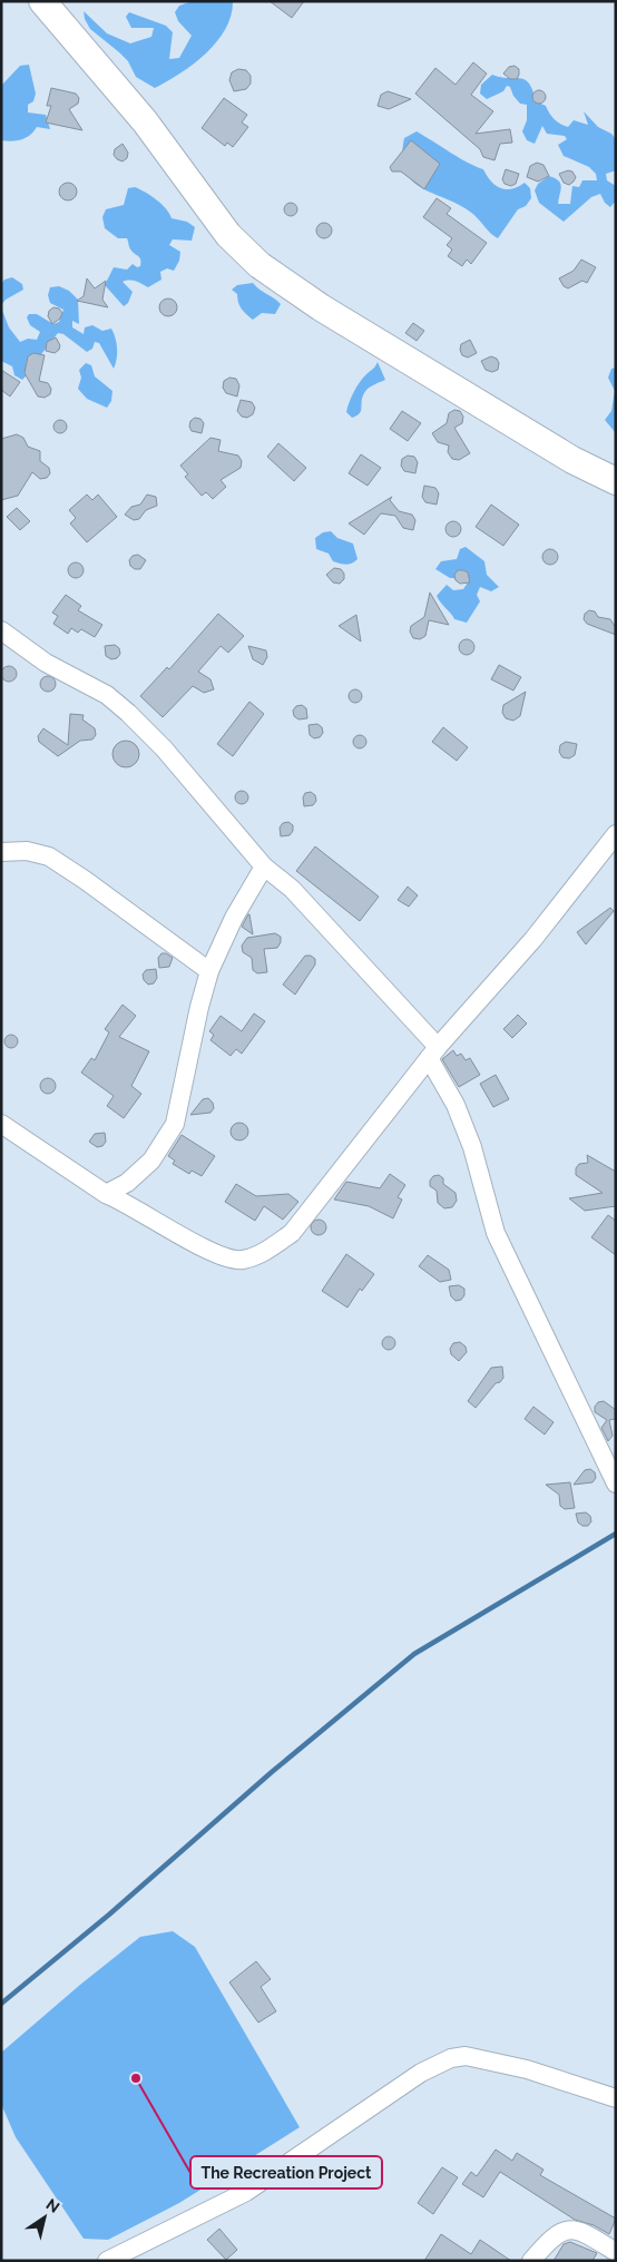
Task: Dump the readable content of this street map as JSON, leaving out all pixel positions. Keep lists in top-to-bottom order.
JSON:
{
  "places": ["The Recreation Project"],
  "north": "top right"
}
